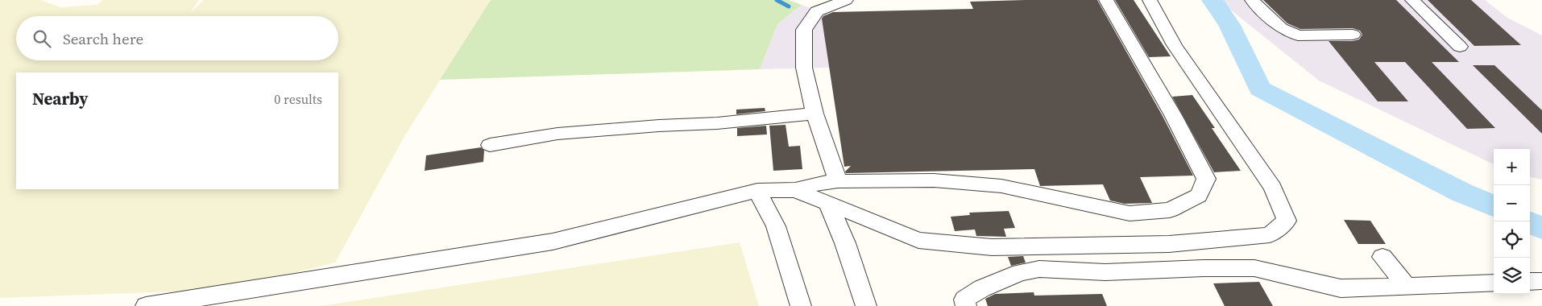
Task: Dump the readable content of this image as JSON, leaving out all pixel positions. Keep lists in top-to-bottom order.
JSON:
{
  "page": {
    "search": "Search here",
    "heading": ["Nearby", "0 results"],
    "map_buttons": ["+", "−"]
  }
}
